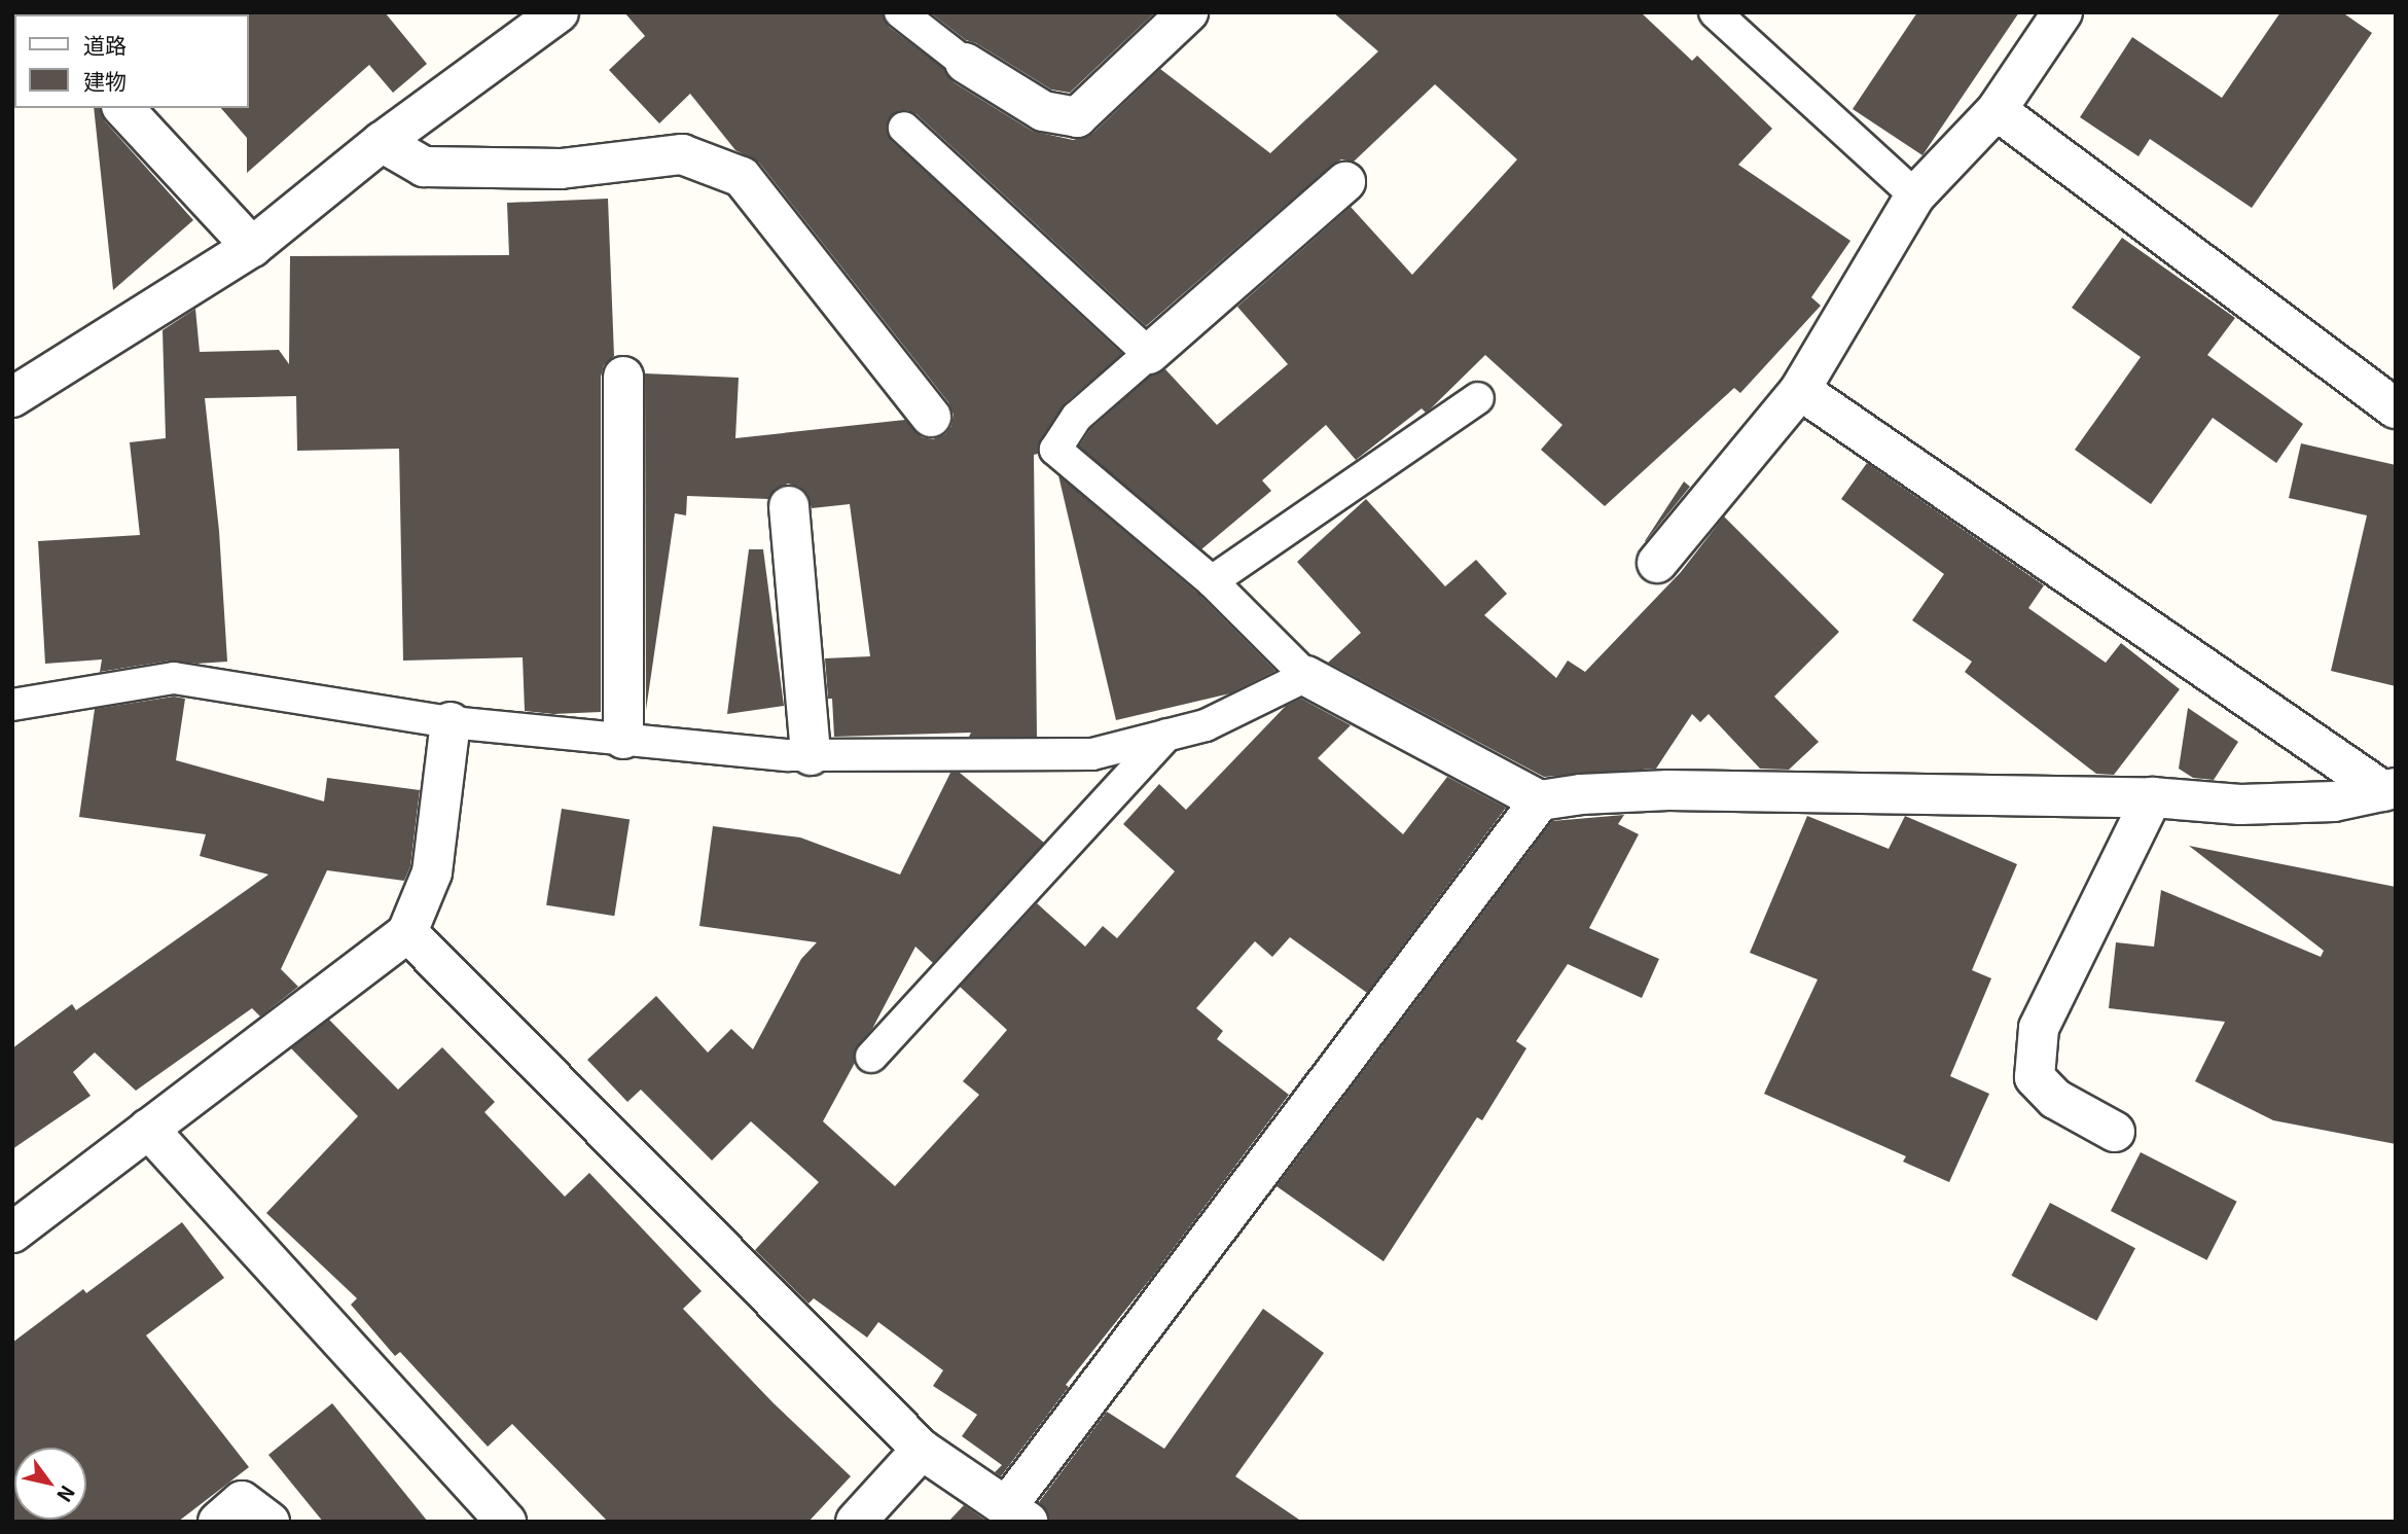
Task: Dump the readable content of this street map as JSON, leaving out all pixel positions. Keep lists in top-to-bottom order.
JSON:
{
  "legend": ["道路", "建物"],
  "north": "bottom right"
}
